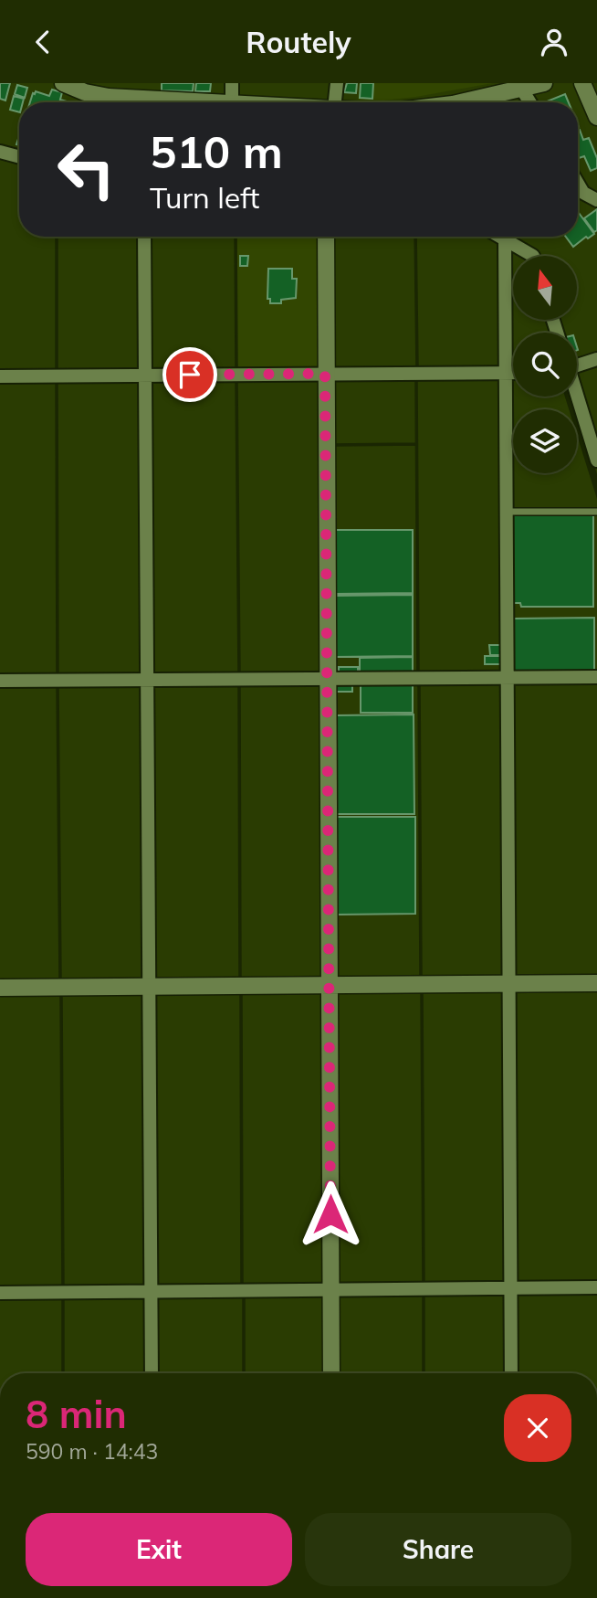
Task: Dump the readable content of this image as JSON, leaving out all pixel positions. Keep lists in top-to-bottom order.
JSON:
{
  "north": "top",
  "page": {
    "header": "Routely",
    "turn": ["510 m", "Turn left"],
    "heading": ["8 min", "590 m · 14:43"],
    "buttons": ["Exit", "Share"]
  }
}
